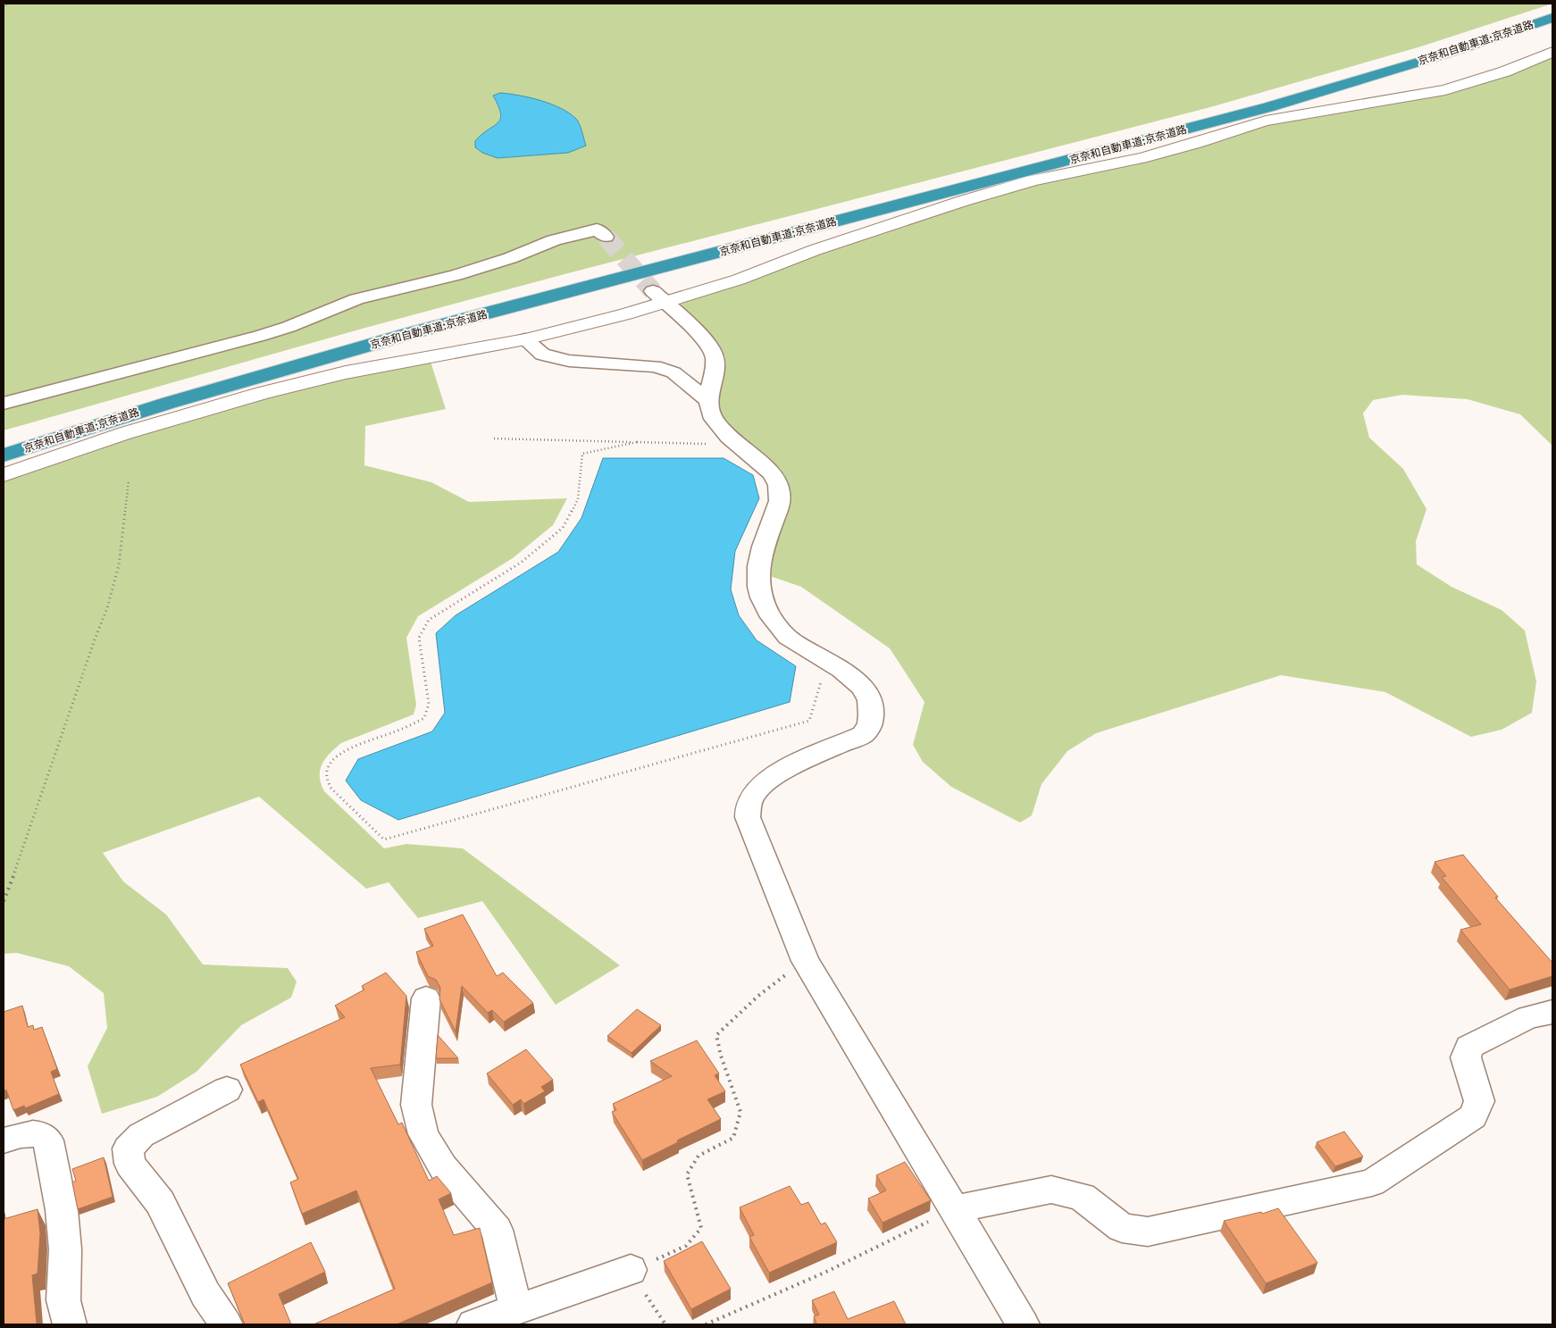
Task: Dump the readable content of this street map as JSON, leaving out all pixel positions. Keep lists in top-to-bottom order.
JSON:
{
  "streets": {
    "highway": ["京奈和自動車道;京奈道路"]
  }
}
